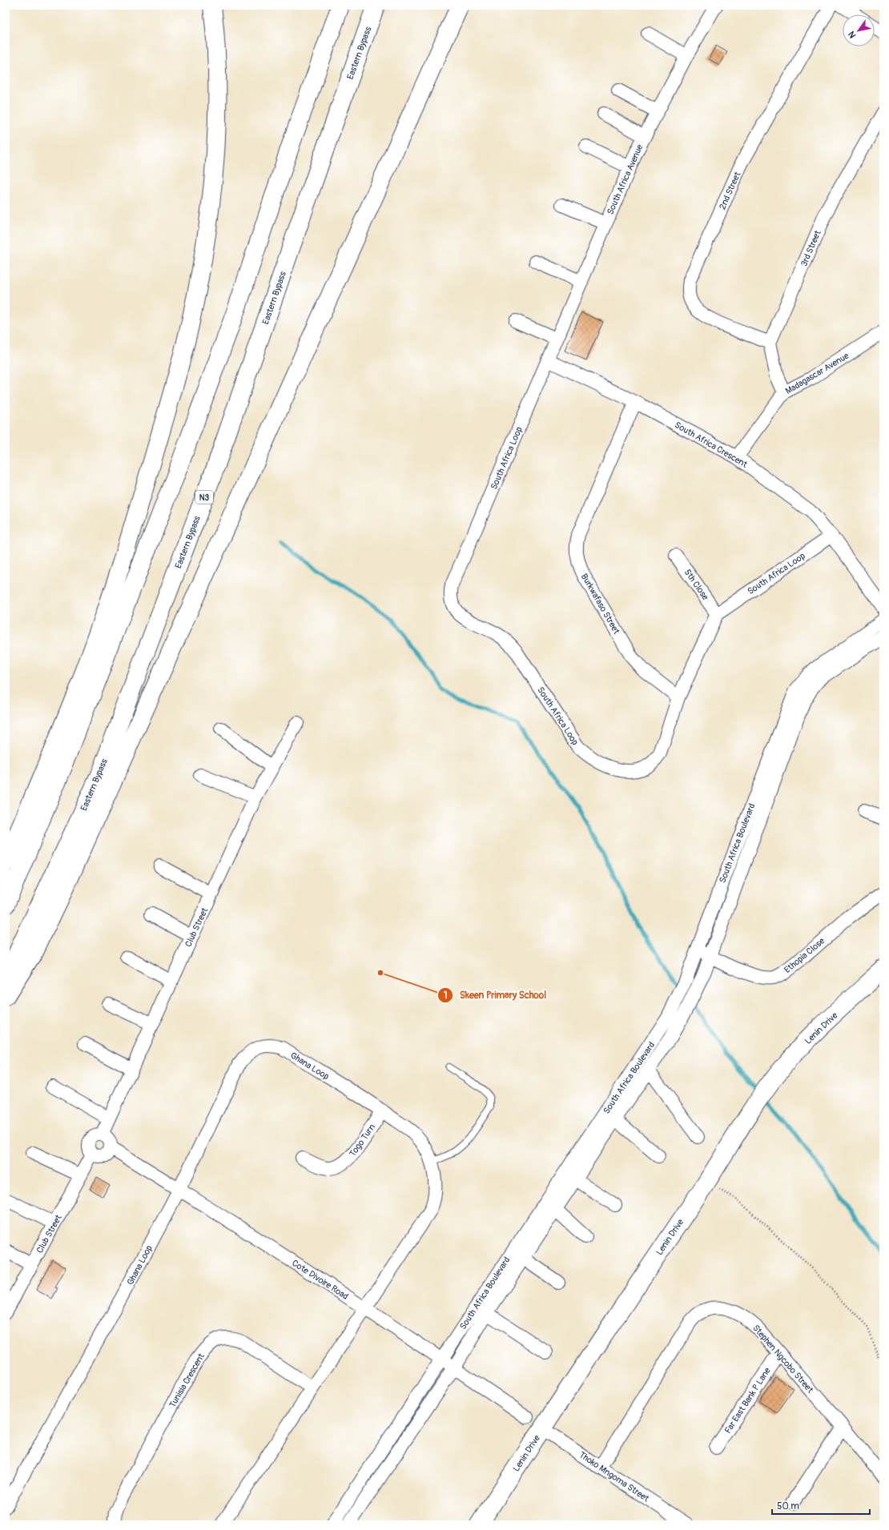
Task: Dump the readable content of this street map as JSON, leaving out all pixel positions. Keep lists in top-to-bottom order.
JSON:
{
  "streets": {
    "main road": ["Eastern Bypass", "N3", "Lenin Drive"],
    "street": [
      "South Africa Avenue",
      "2nd Street",
      "3rd Street",
      "Madagascar Avenue",
      "South Africa Crescent",
      "South Africa Loop",
      "5th Close",
      "Burkwafaso Street",
      "South Africa Boulevard",
      "Club Street",
      "Ethopia Close",
      "Ghana Loop",
      "Togo Turn",
      "Cote Divoire Road",
      "Stephen Ngcobo Street",
      "Tunisia Crescent",
      "Far East Bank P Lane",
      "Thoko Mngoma Street"
    ]
  },
  "crossings": [
    ["South Africa Avenue", "South Africa Crescent"],
    ["South Africa Avenue", "South Africa Loop"],
    ["2nd Street", "3rd Street"],
    ["Madagascar Avenue", "South Africa Crescent"],
    ["South Africa Crescent", "South Africa Loop"],
    ["South Africa Crescent", "Burkwafaso Street"],
    ["South Africa Loop", "5th Close"],
    ["South Africa Loop", "Burkwafaso Street"],
    ["South Africa Boulevard", "Ethopia Close"],
    ["South Africa Boulevard", "Cote Divoire Road"],
    ["Club Street", "Cote Divoire Road"],
    ["Lenin Drive", "Thoko Mngoma Street"],
    ["Ghana Loop", "Togo Turn"],
    ["Ghana Loop", "Cote Divoire Road"],
    ["Ghana Loop", "Tunisia Crescent"],
    ["Stephen Ngcobo Street", "Far East Bank P Lane"],
    ["Stephen Ngcobo Street", "Thoko Mngoma Street"]
  ],
  "places": ["Skeen Primary School"],
  "scale_bar": "50 m",
  "north": "bottom left"
}
